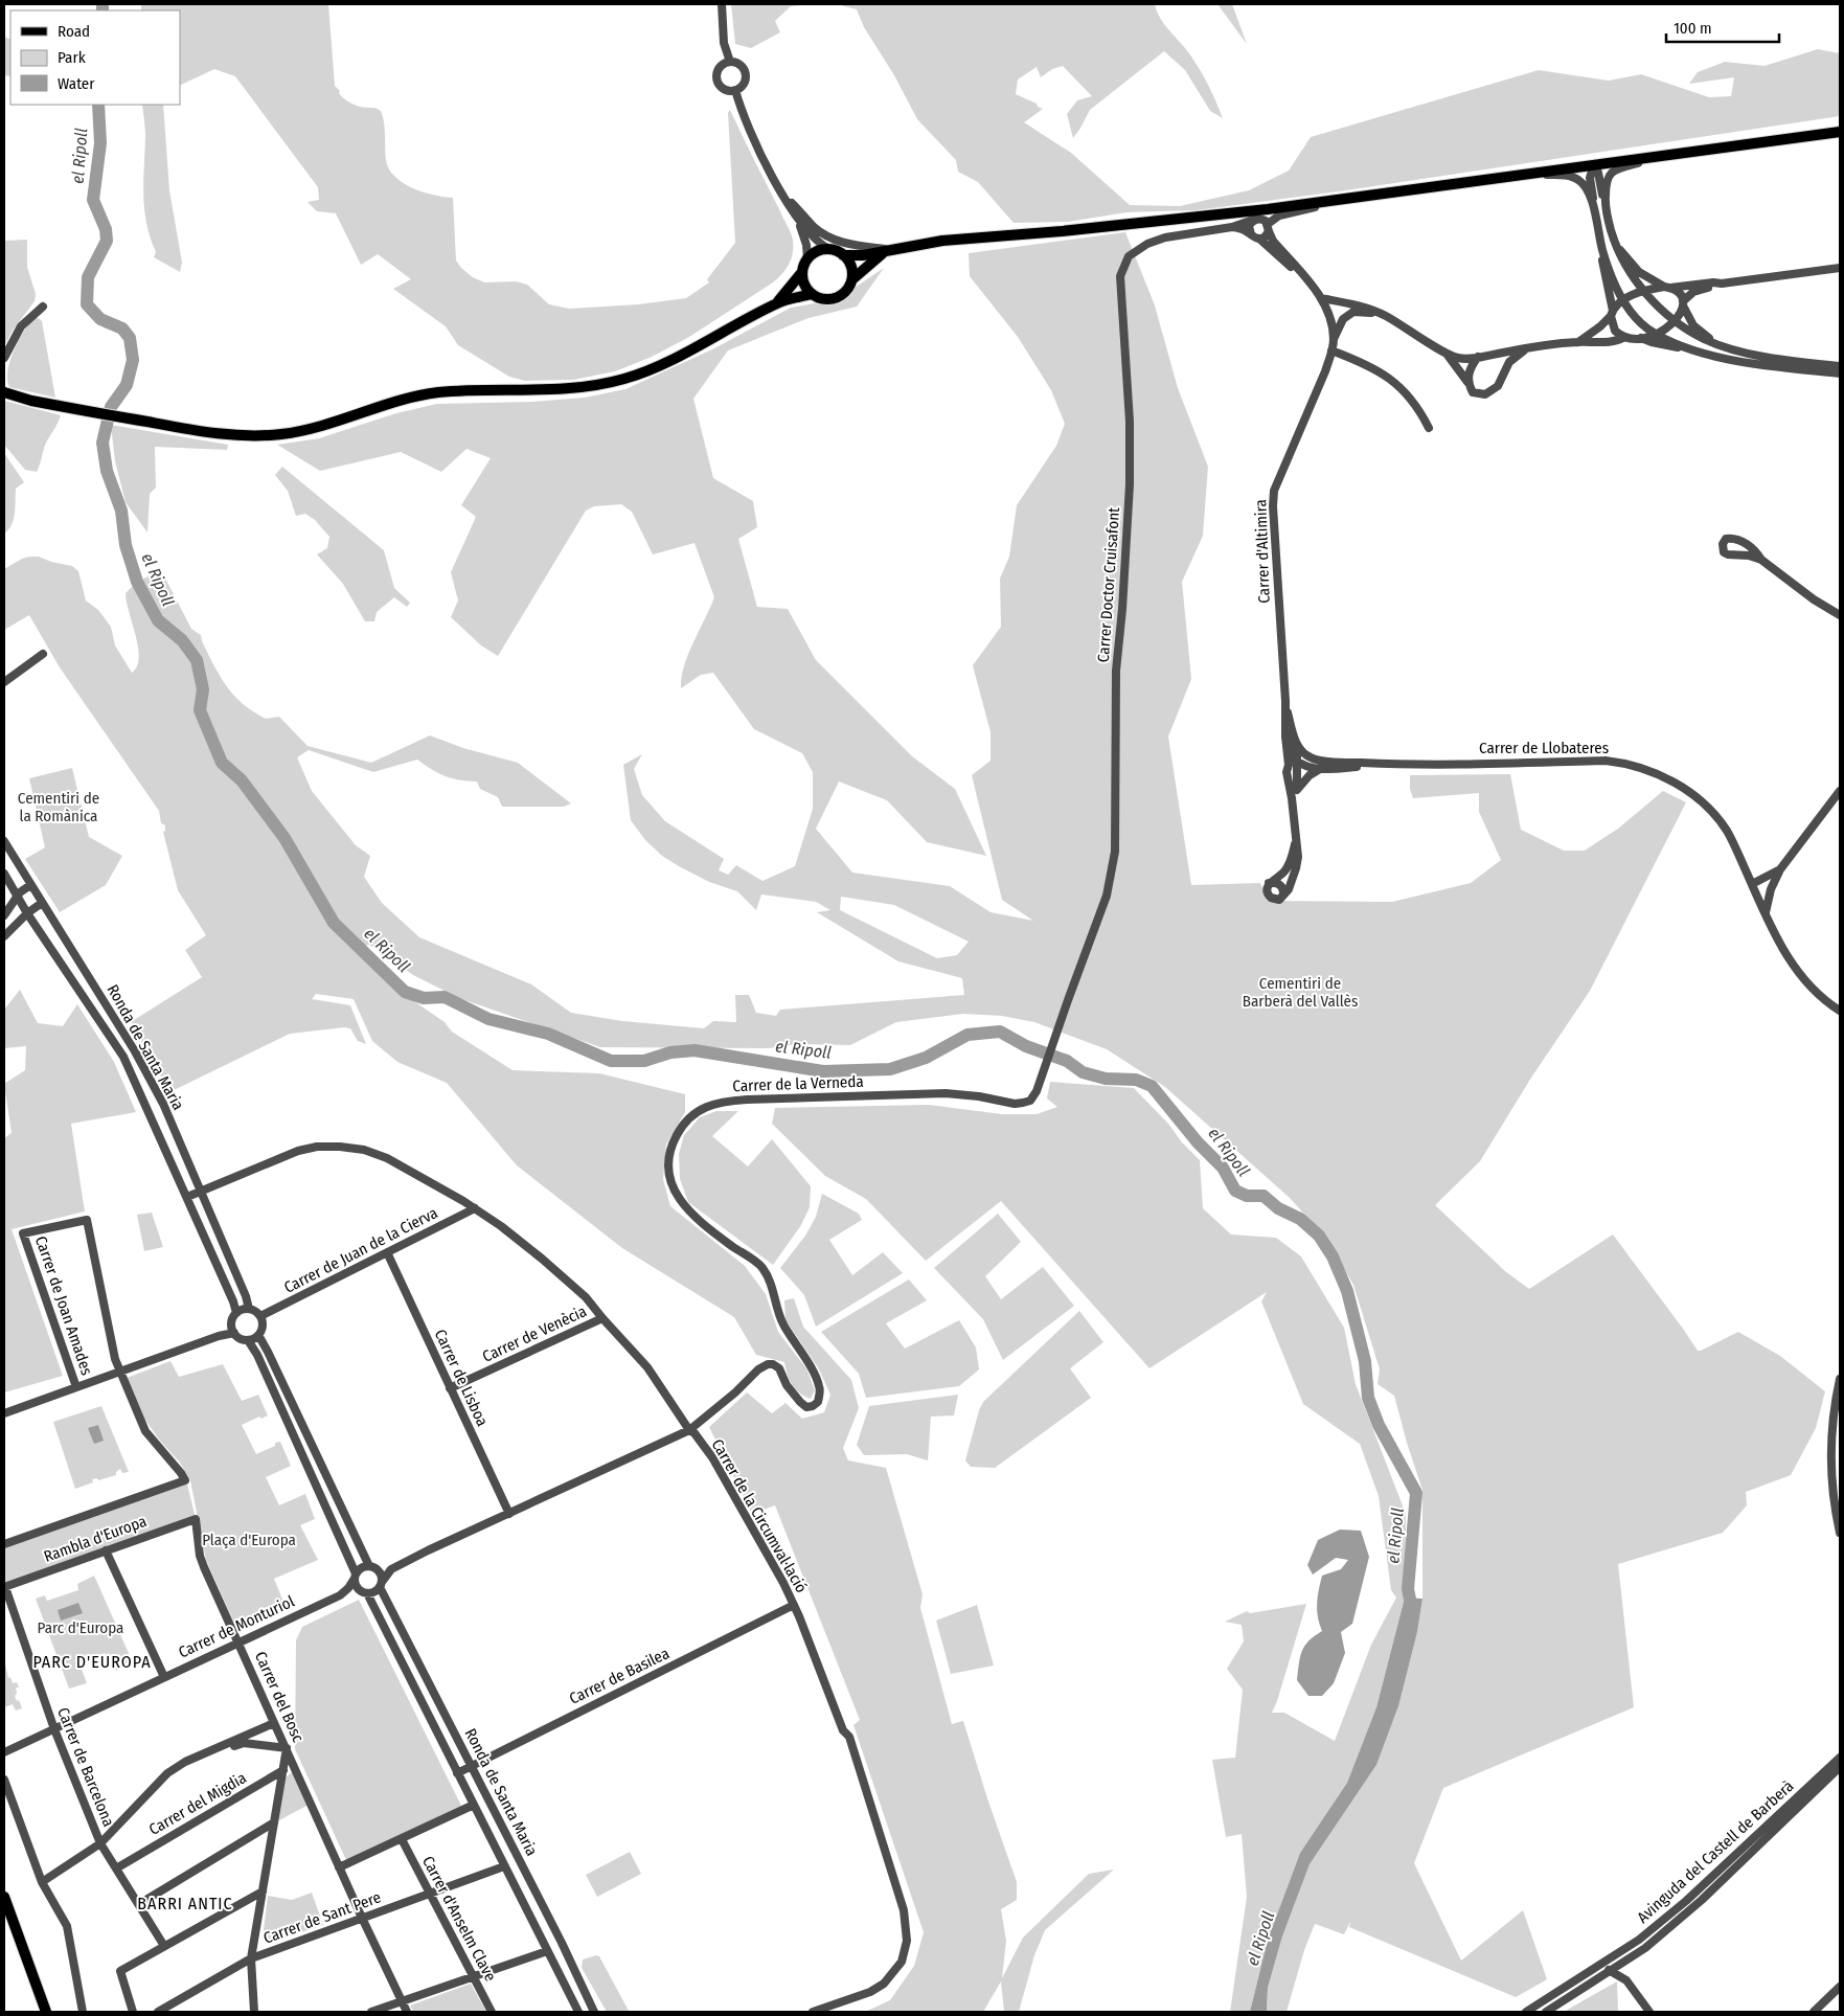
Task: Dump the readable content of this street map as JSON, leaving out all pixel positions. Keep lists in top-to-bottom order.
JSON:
{
  "streets": {
    "street": [
      "Carrer d'Altimira",
      "Carrer Doctor Cruisafont",
      "Carrer de Llobateres",
      "Ronda de Santa Maria",
      "Carrer de la Verneda",
      "Carrer de Juan de la Cierva",
      "Carrer de Joan Amades",
      "Carrer de Venècia",
      "Carrer de Lisboa",
      "Carrer de la Circumval·lació",
      "Rambla d'Europa",
      "Carrer de Monturiol",
      "Carrer de Basilea",
      "Carrer del Bosc",
      "Carrer de Barcelona",
      "Carrer del Migdia",
      "Avinguda del Castell de Barberà",
      "Carrer de Sant Pere",
      "Carrer d'Anselm Clave"
    ]
  },
  "crossings": [
    ["Carrer d'Altimira", "Carrer Doctor Cruisafont"],
    ["Carrer d'Altimira", "Carrer de Llobateres"],
    ["Carrer Doctor Cruisafont", "Carrer de la Verneda"],
    ["Ronda de Santa Maria", "Carrer de Juan de la Cierva"],
    ["Ronda de Santa Maria", "Carrer de la Circumval·lació"],
    ["Ronda de Santa Maria", "Carrer de Monturiol"],
    ["Ronda de Santa Maria", "Carrer de Basilea"],
    ["Ronda de Santa Maria", "Carrer de Sant Pere"],
    ["Carrer de la Verneda", "Carrer de la Circumval·lació"],
    ["Carrer de Juan de la Cierva", "Carrer de Lisboa"],
    ["Carrer de Juan de la Cierva", "Carrer de la Circumval·lació"],
    ["Carrer de Joan Amades", "Rambla d'Europa"],
    ["Carrer de Venècia", "Carrer de Lisboa"],
    ["Carrer de Venècia", "Carrer de la Circumval·lació"],
    ["Carrer de la Circumval·lació", "Carrer de Basilea"],
    ["Rambla d'Europa", "Carrer del Bosc"],
    ["Rambla d'Europa", "Carrer de Barcelona"],
    ["Carrer de Monturiol", "Carrer del Bosc"],
    ["Carrer de Monturiol", "Carrer de Barcelona"],
    ["Carrer del Bosc", "Carrer del Migdia"],
    ["Carrer del Bosc", "Carrer de Sant Pere"],
    ["Carrer de Barcelona", "Carrer del Migdia"],
    ["Carrer de Sant Pere", "Carrer d'Anselm Clave"]
  ],
  "districts": ["PARC D'EUROPA", "BARRI ANTIC"],
  "water": ["el Ripoll"],
  "parks": [
    "Cementiri de la Romànica",
    "Cementiri de Barberà del Vallès",
    "Plaça d'Europa",
    "Parc d'Europa"
  ],
  "legend": ["Road", "Park", "Water"],
  "scale_bar": "100 m"
}
